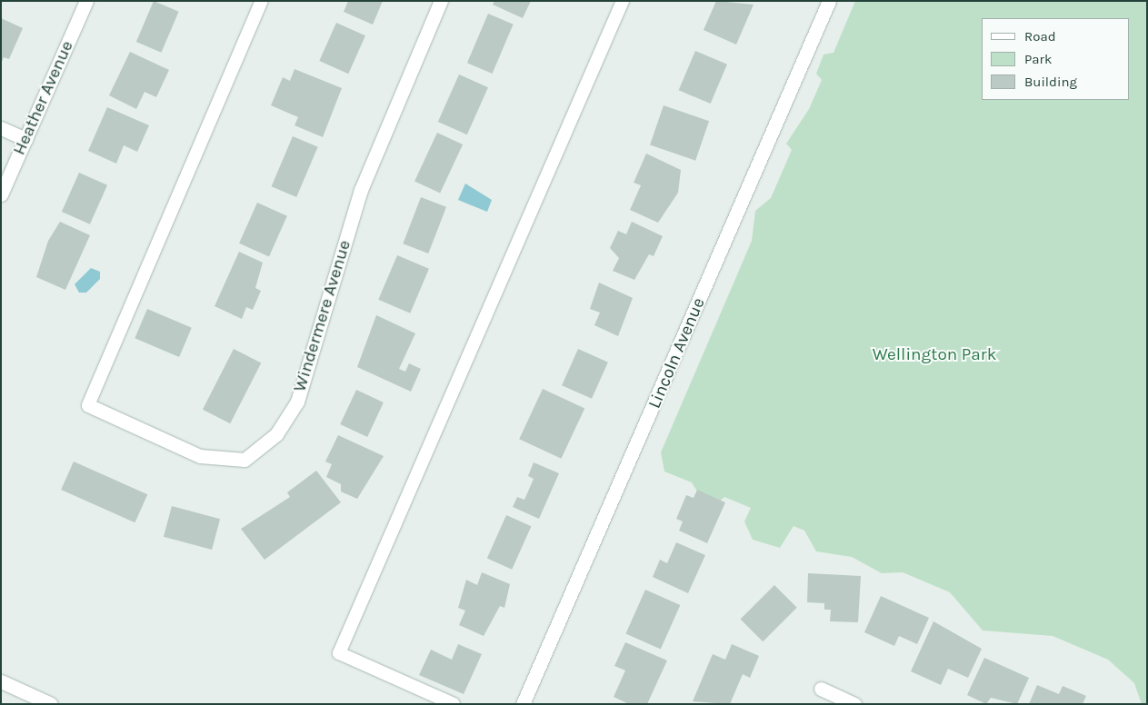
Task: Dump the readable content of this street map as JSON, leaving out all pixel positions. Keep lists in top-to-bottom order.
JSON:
{
  "streets": {
    "street": ["Heather Avenue", "Windermere Avenue", "Lincoln Avenue"]
  },
  "parks": ["Wellington Park"],
  "legend": ["Road", "Park", "Building"]
}
